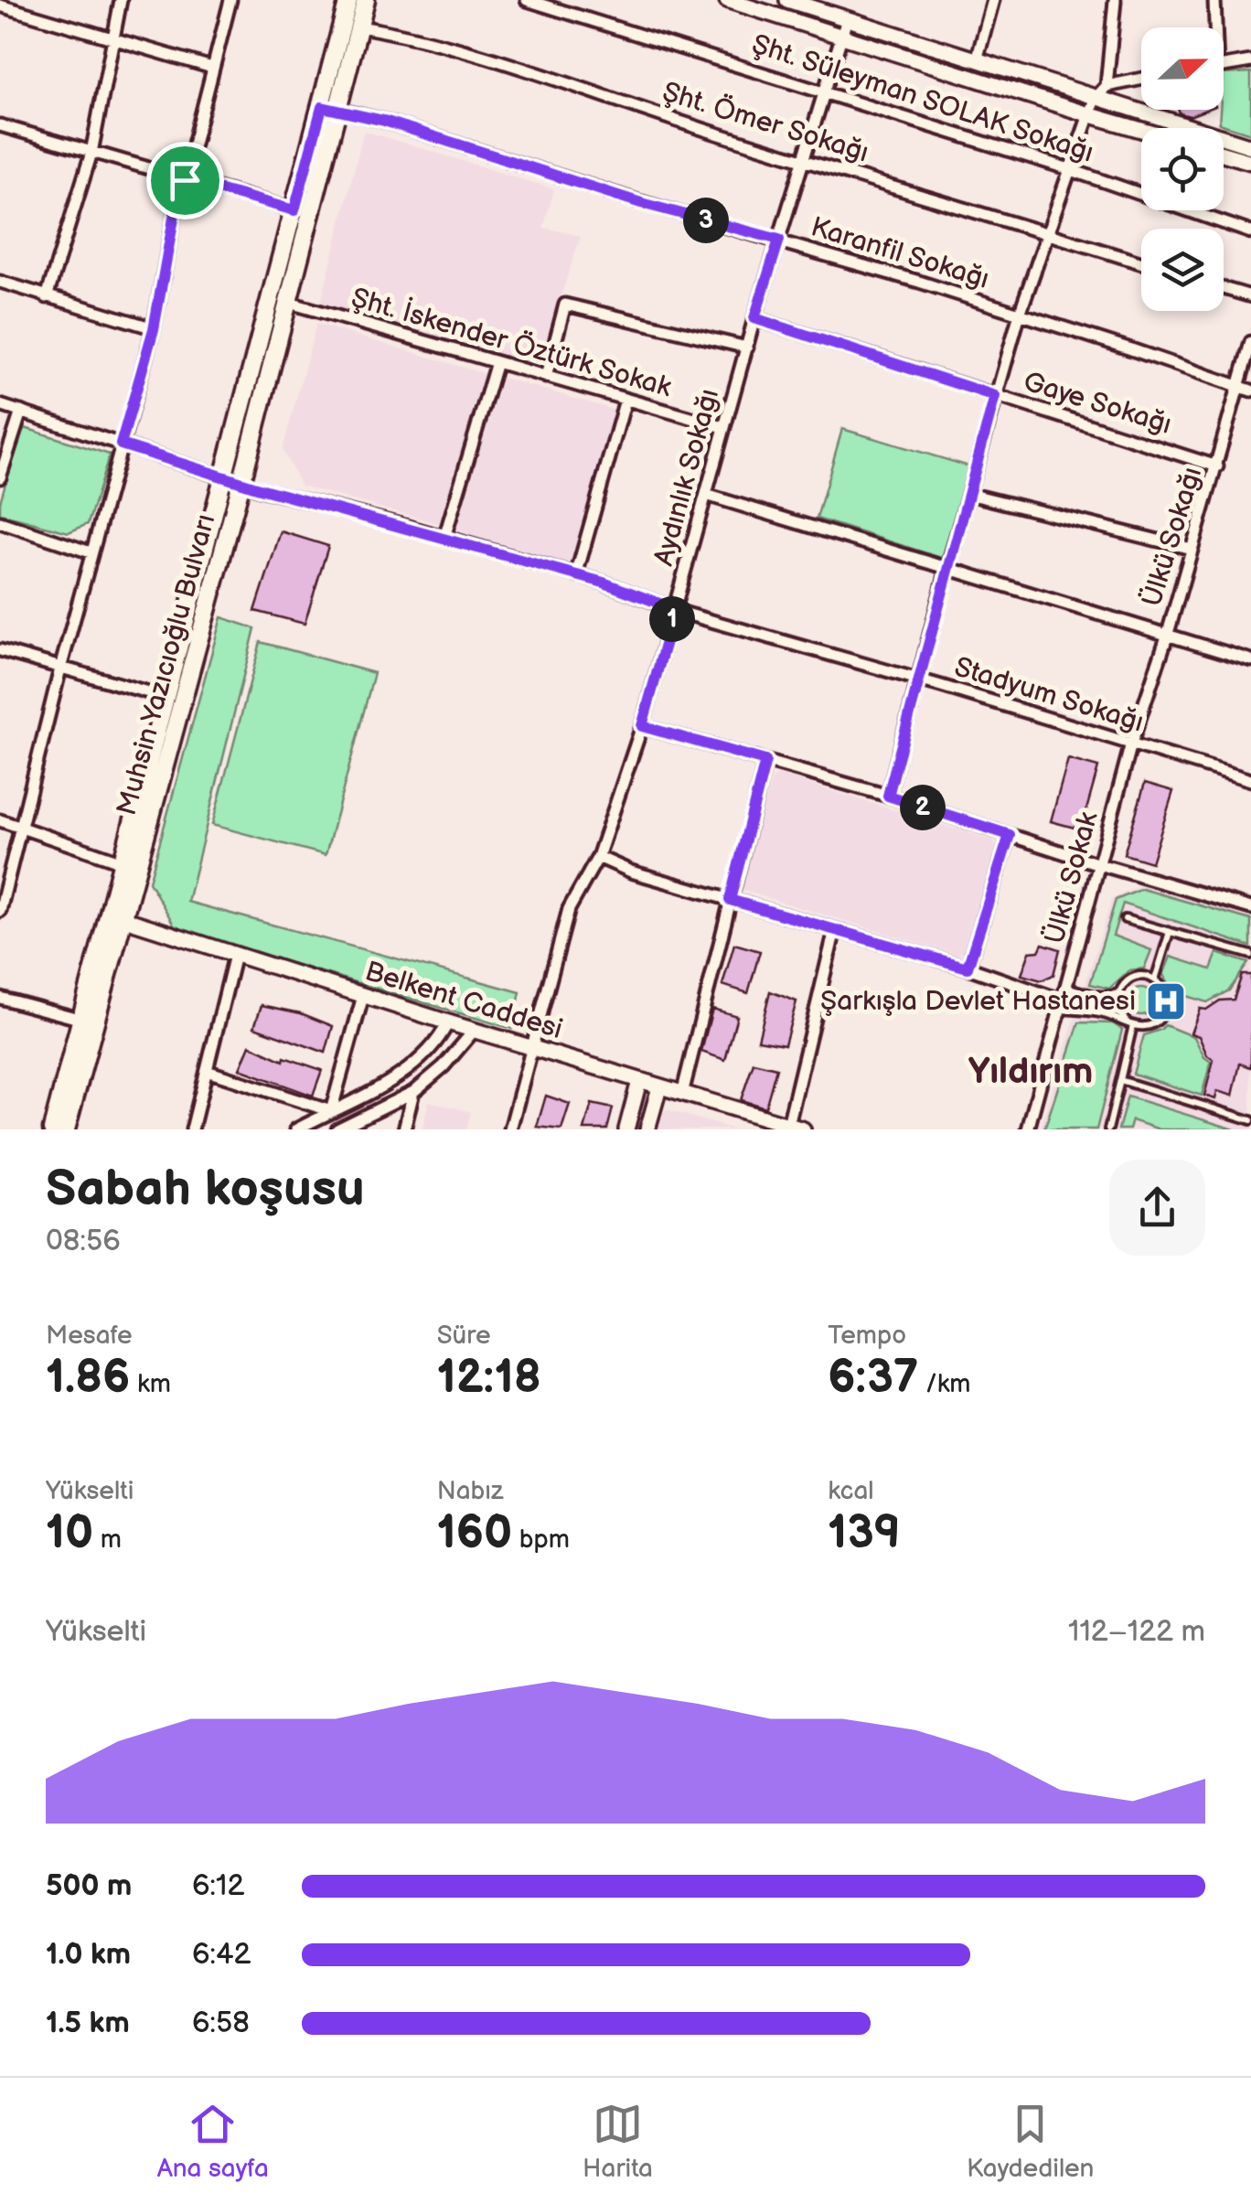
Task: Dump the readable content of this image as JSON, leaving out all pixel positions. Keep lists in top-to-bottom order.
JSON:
{
  "streets": {
    "main road": ["Muhsin Yazıcıoğlu Bulvarı"],
    "street": [
      "Şht. Süleyman SOLAK Sokağı",
      "Şht. Ömer Sokağı",
      "Karanfil Sokağı",
      "Şht. İskender Öztürk Sokak",
      "Gaye Sokağı",
      "Aydınlık Sokağı",
      "Ülkü Sokağı",
      "Stadyum Sokağı",
      "Ülkü Sokak",
      "Belkent Caddesi"
    ]
  },
  "crossings": [
    ["Şht. Süleyman SOLAK Sokağı", "Aydınlık Sokağı"],
    ["Şht. Ömer Sokağı", "Aydınlık Sokağı"],
    ["Şht. Ömer Sokağı", "Muhsin Yazıcıoğlu Bulvarı"],
    ["Karanfil Sokağı", "Aydınlık Sokağı"],
    ["Karanfil Sokağı", "Ülkü Sokağı"],
    ["Karanfil Sokağı", "Muhsin Yazıcıoğlu Bulvarı"],
    ["Şht. İskender Öztürk Sokak", "Aydınlık Sokağı"],
    ["Şht. İskender Öztürk Sokak", "Muhsin Yazıcıoğlu Bulvarı"],
    ["Gaye Sokağı", "Aydınlık Sokağı"],
    ["Gaye Sokağı", "Ülkü Sokağı"],
    ["Aydınlık Sokağı", "Stadyum Sokağı"],
    ["Aydınlık Sokağı", "Belkent Caddesi"],
    ["Ülkü Sokağı", "Stadyum Sokağı"],
    ["Ülkü Sokağı", "Ülkü Sokak"],
    ["Muhsin Yazıcıoğlu Bulvarı", "Stadyum Sokağı"],
    ["Muhsin Yazıcıoğlu Bulvarı", "Belkent Caddesi"],
    ["Stadyum Sokağı", "Ülkü Sokak"]
  ],
  "districts": ["Yıldırım"],
  "places": {
    "hospital": ["Şarkışla Devlet Hastanesi"]
  },
  "north": "right",
  "page": {
    "pins": ["3", "1", "2"],
    "heading": ["Sabah koşusu", "08:56"],
    "stats": [
      ["Mesafe", "1.86 km"],
      ["Süre", "12:18"],
      ["Tempo", "6:37 /km"],
      ["Yükselti", "10 m"],
      ["Nabız", "160 bpm"],
      ["kcal", "139"]
    ],
    "chart": ["Yükselti", "112–122 m"],
    "list": [
      {
        "name": "500 m",
        "note": "6:12"
      },
      {
        "name": "1.0 km",
        "note": "6:42"
      },
      {
        "name": "1.5 km",
        "note": "6:58"
      }
    ],
    "tabs": ["Ana sayfa", "Harita", "Kaydedilen"]
  }
}
